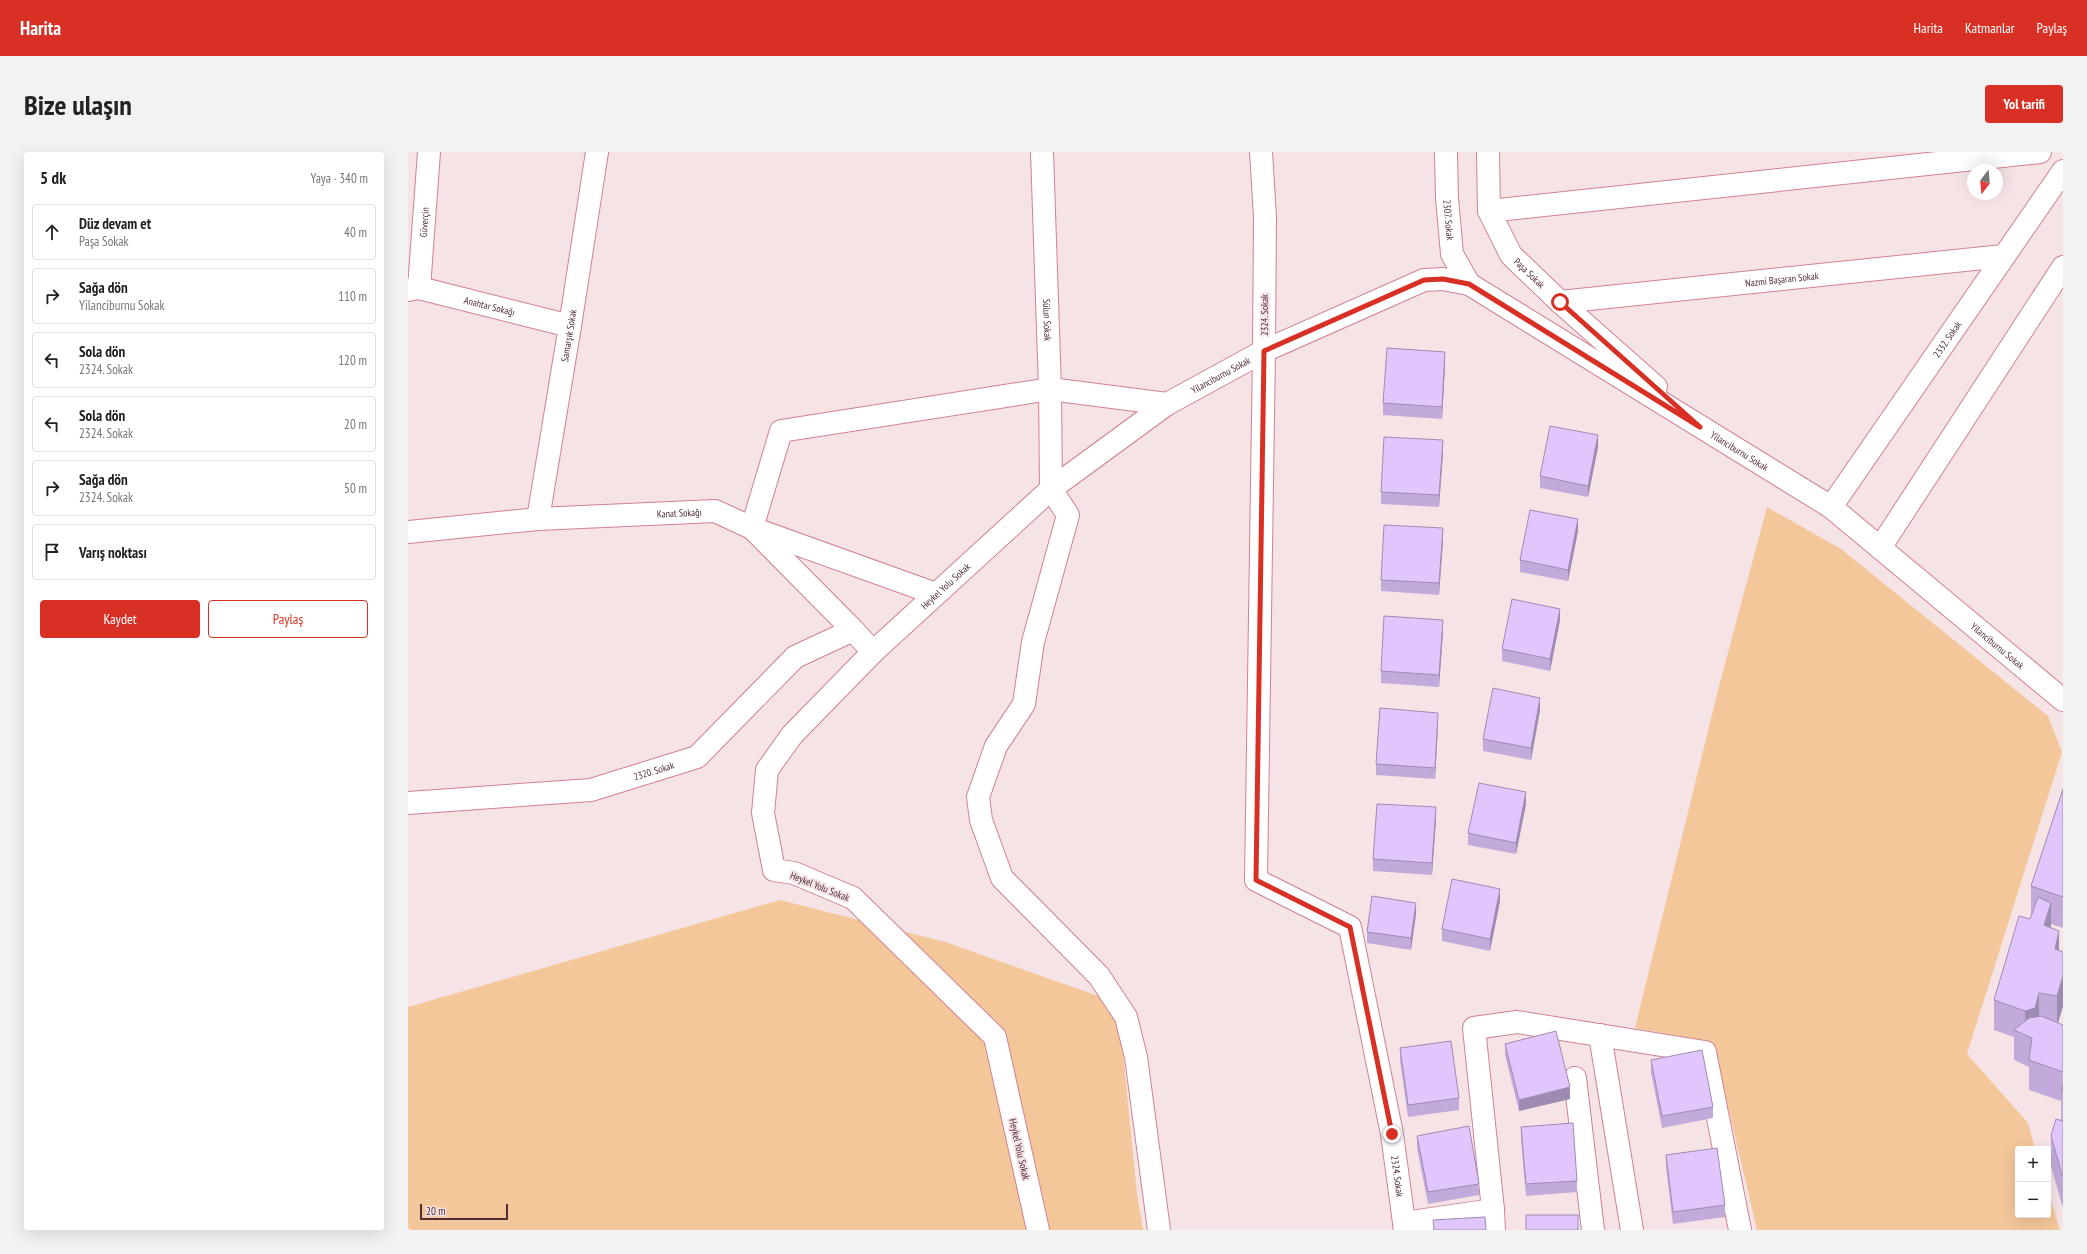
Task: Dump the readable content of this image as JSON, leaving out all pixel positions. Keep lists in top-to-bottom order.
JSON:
{
  "streets": {
    "street": [
      "2307. Sokak",
      "Güverçin",
      "Paşa Sokak",
      "Nazmi Başaran Sokak",
      "Anahtar Sokağı",
      "2324. Sokak",
      "Sülun Sokak",
      "Samarşık Sokak",
      "2332. Sokak",
      "Yilanciburnu Sokak",
      "Kanat Sokağı",
      "Heykel Yolu Sokak",
      "2320. Sokak"
    ]
  },
  "crossings": [
    ["2307. Sokak", "Yilanciburnu Sokak"],
    ["Güverçin", "Anahtar Sokağı"],
    ["Paşa Sokak", "Nazmi Başaran Sokak"],
    ["Paşa Sokak", "Yilanciburnu Sokak"],
    ["Nazmi Başaran Sokak", "2332. Sokak"],
    ["Anahtar Sokağı", "Samarşık Sokak"],
    ["2324. Sokak", "Yilanciburnu Sokak"],
    ["Sülun Sokak", "Yilanciburnu Sokak"],
    ["Sülun Sokak", "Heykel Yolu Sokak"],
    ["Samarşık Sokak", "Kanat Sokağı"],
    ["2332. Sokak", "Yilanciburnu Sokak"],
    ["Yilanciburnu Sokak", "Heykel Yolu Sokak"],
    ["Kanat Sokağı", "Heykel Yolu Sokak"]
  ],
  "scale_bar": "20 m",
  "north": "bottom",
  "page": {
    "header": "Harita",
    "nav": ["Harita", "Katmanlar", "Paylaş"],
    "buttons": [
      "Yol tarifi",
      ["Kaydet", "Paylaş"]
    ],
    "title": "Bize ulaşın",
    "heading": ["5 dk", "Yaya · 340 m"],
    "list": [
      ["Düz devam et", "Paşa Sokak", "40 m"],
      ["Sağa dön", "Yilanciburnu Sokak", "110 m"],
      ["Sola dön", "2324. Sokak", "120 m"],
      ["Sola dön", "2324. Sokak", "20 m"],
      ["Sağa dön", "2324. Sokak", "50 m"],
      "Varış noktası"
    ],
    "map_buttons": ["+", "−"],
    "scale": "20 m"
  }
}
